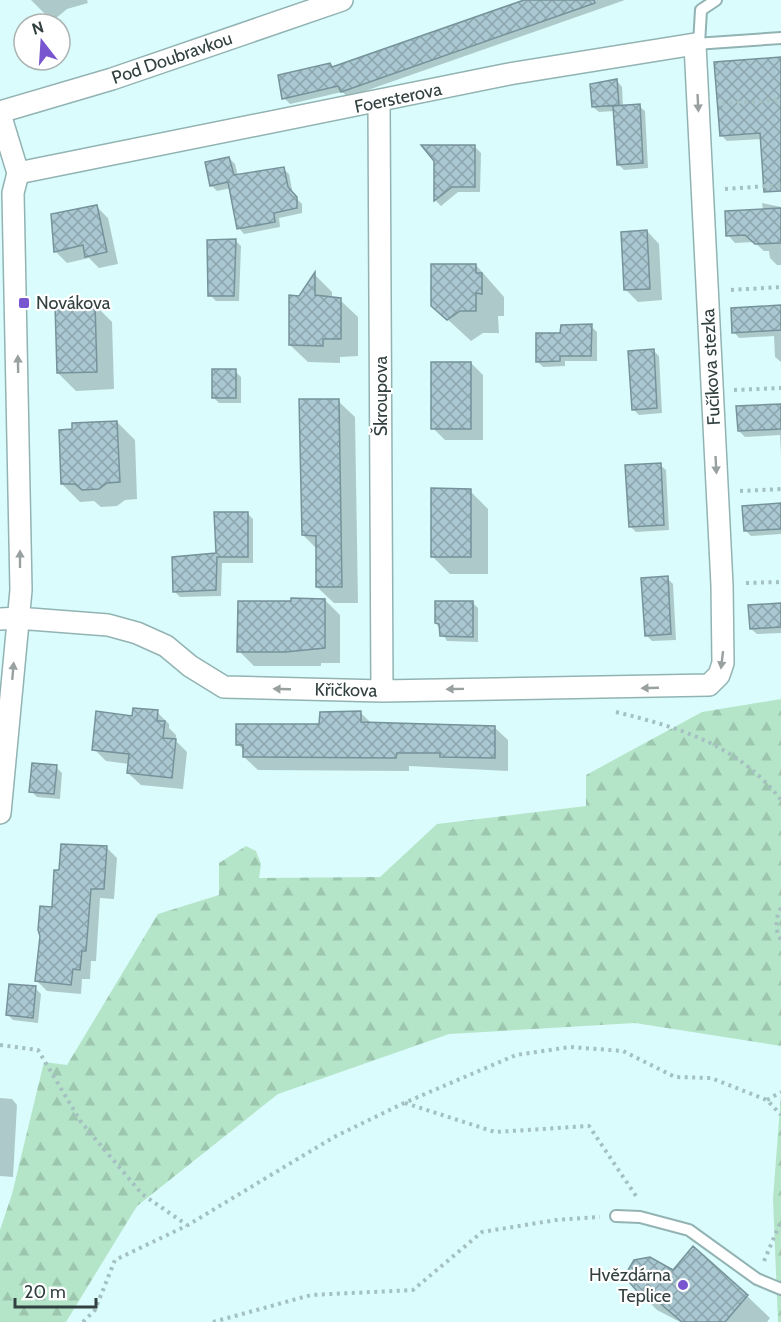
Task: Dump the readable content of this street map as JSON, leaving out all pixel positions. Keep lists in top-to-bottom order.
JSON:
{
  "streets": {
    "street": [
      "Pod Doubravkou",
      "Foersterova",
      "Fučíkova stezka",
      "Škroupova",
      "Křičkova"
    ]
  },
  "crossings": [
    ["Foersterova", "Fučíkova stezka"],
    ["Foersterova", "Škroupova"],
    ["Fučíkova stezka", "Křičkova"],
    ["Škroupova", "Křičkova"]
  ],
  "one_way": ["Fučíkova stezka", "Křičkova"],
  "places": {
    "transit": ["Novákova"],
    "other": ["Hvězdárna Teplice"]
  },
  "scale_bar": "20 m",
  "north": "top"
}
